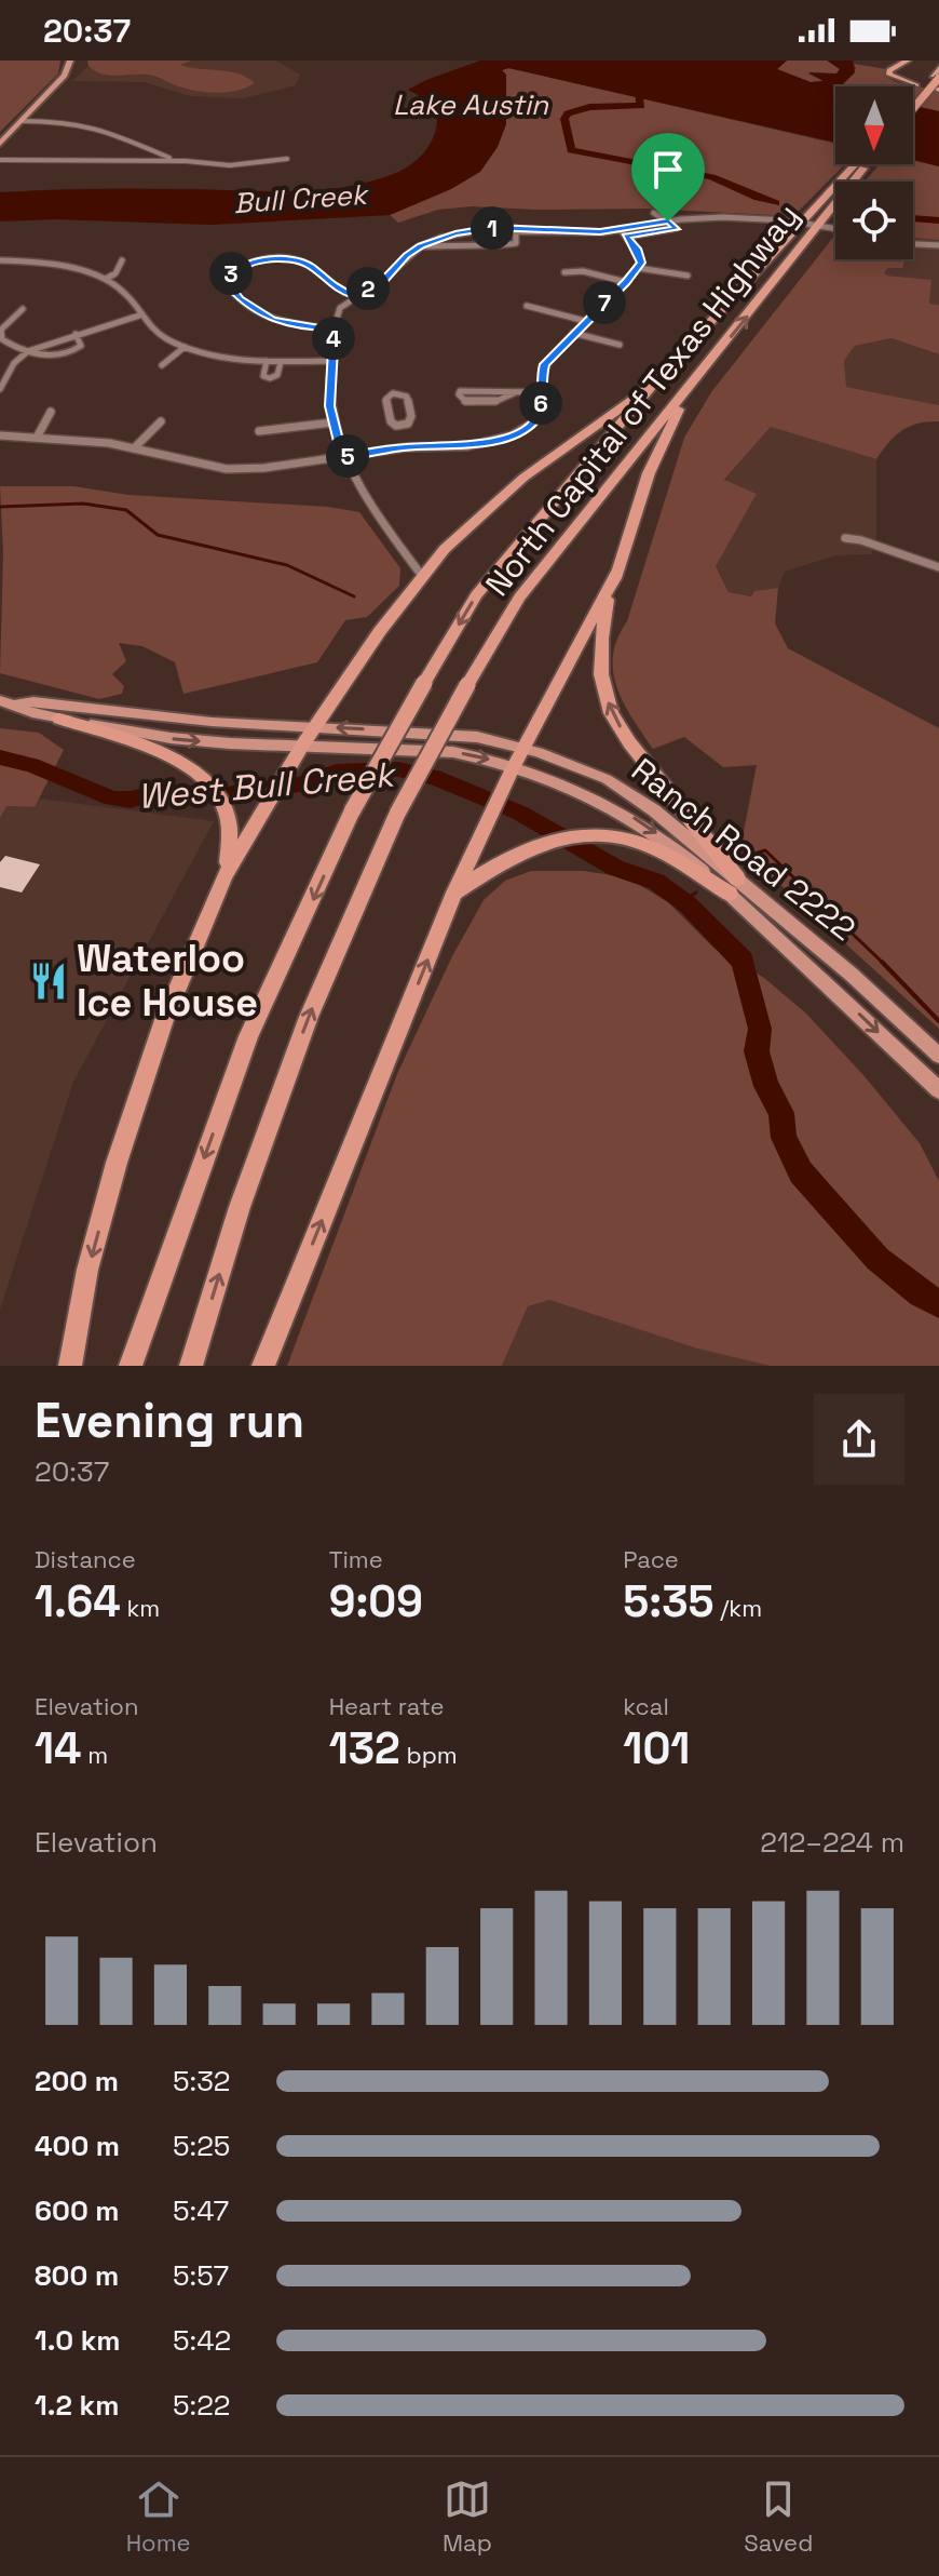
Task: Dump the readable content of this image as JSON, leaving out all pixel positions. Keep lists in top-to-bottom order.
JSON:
{
  "streets": {
    "highway": ["North Capital of Texas Highway"],
    "main road": ["Ranch Road 2222"]
  },
  "water": ["Lake Austin", "Bull Creek", "West Bull Creek"],
  "places": {
    "restaurant": ["Waterloo Ice House"]
  },
  "north": "bottom",
  "page": {
    "status": "20:37",
    "pins": [
      "1",
      "3",
      "2",
      "7",
      "4",
      "6",
      "5"
    ],
    "heading": ["Evening run", "20:37"],
    "stats": [
      ["Distance", "1.64 km"],
      ["Time", "9:09"],
      ["Pace", "5:35 /km"],
      ["Elevation", "14 m"],
      ["Heart rate", "132 bpm"],
      ["kcal", "101"]
    ],
    "chart": ["Elevation", "212–224 m"],
    "list": [
      {
        "name": "200 m",
        "note": "5:32"
      },
      {
        "name": "400 m",
        "note": "5:25"
      },
      {
        "name": "600 m",
        "note": "5:47"
      },
      {
        "name": "800 m",
        "note": "5:57"
      },
      {
        "name": "1.0 km",
        "note": "5:42"
      },
      {
        "name": "1.2 km",
        "note": "5:22"
      }
    ],
    "tabs": ["Home", "Map", "Saved"]
  }
}
